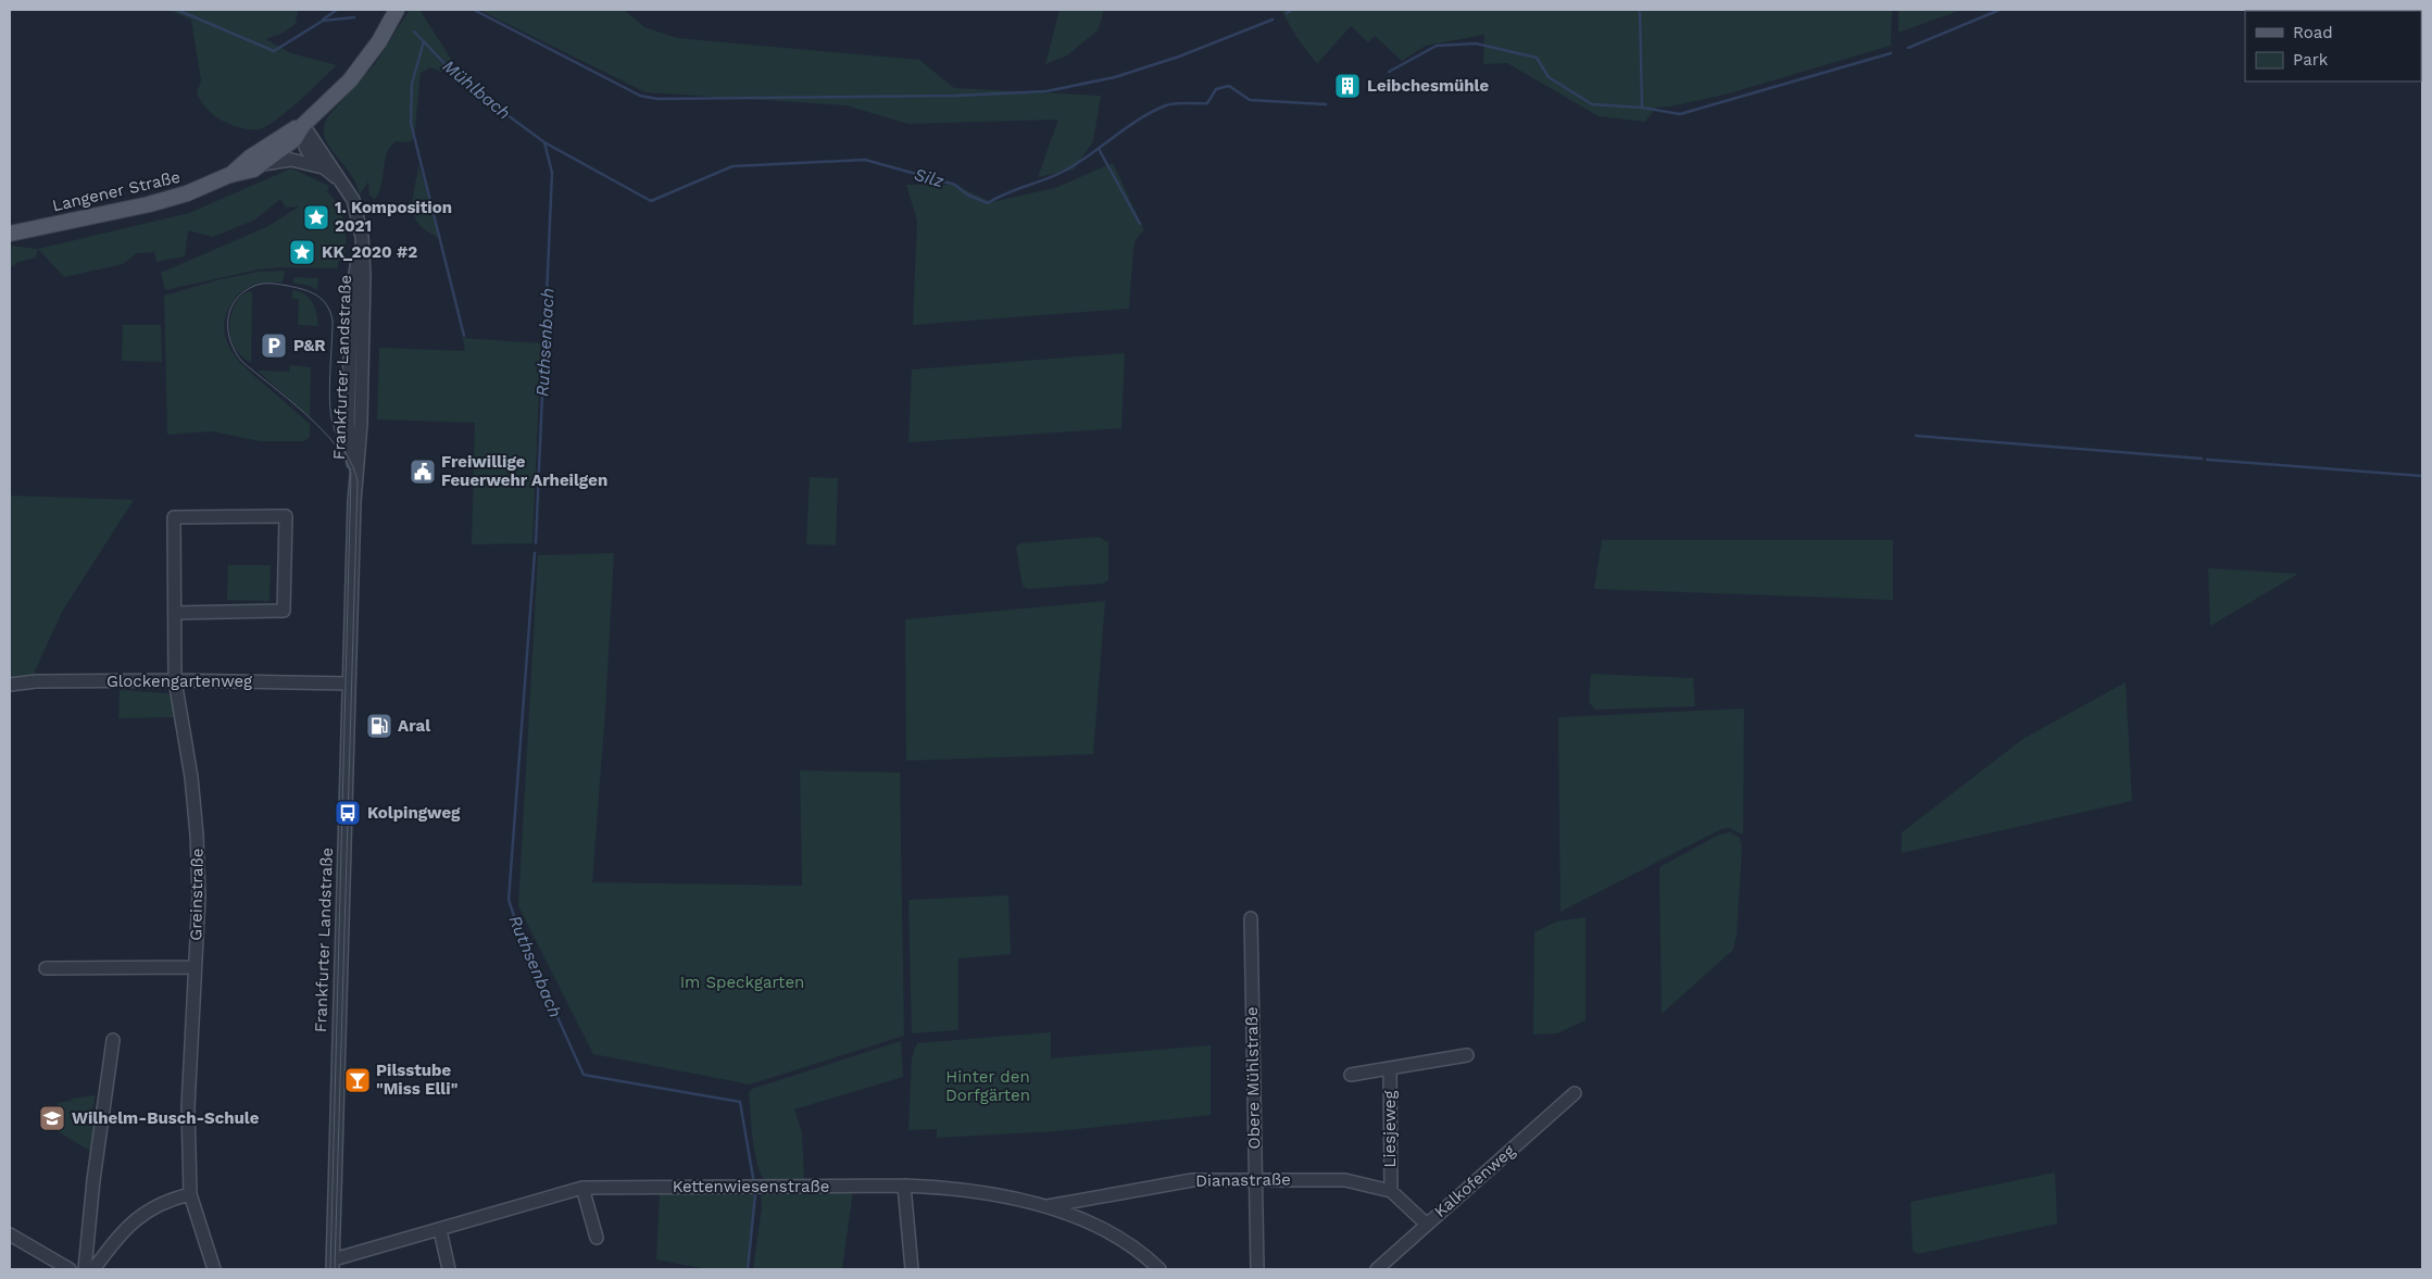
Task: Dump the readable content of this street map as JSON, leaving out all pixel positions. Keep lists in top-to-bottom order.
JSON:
{
  "streets": {
    "main road": ["Langener Straße"],
    "street": [
      "Frankfurter Landstraße",
      "Glockengartenweg",
      "Greinstraße",
      "Obere Mühlstraße",
      "Liesjeweg",
      "Dianastraße",
      "Kalkofenweg",
      "Kettenwiesenstraße"
    ]
  },
  "crossings": [
    ["Langener Straße", "Frankfurter Landstraße"],
    ["Frankfurter Landstraße", "Glockengartenweg"],
    ["Frankfurter Landstraße", "Kettenwiesenstraße"],
    ["Glockengartenweg", "Greinstraße"],
    ["Obere Mühlstraße", "Dianastraße"],
    ["Liesjeweg", "Dianastraße"],
    ["Dianastraße", "Kalkofenweg"],
    ["Dianastraße", "Kettenwiesenstraße"]
  ],
  "water": ["Mühlbach", "Silz", "Ruthsenbach"],
  "parks": ["Im Speckgarten", "Hinter den Dorfgärten"],
  "places": {
    "building": ["Leibchesmühle"],
    "place": ["1. Komposition 2021", "KK_2020 #2"],
    "parking": ["P&R"],
    "public building": ["Freiwillige Feuerwehr Arheilgen"],
    "fuel station": ["Aral"],
    "bus stop": ["Kolpingweg"],
    "bar": ["Pilsstube \"Miss Elli\""],
    "school or university": ["Wilhelm-Busch-Schule"]
  },
  "legend": ["Road", "Park"]
}
